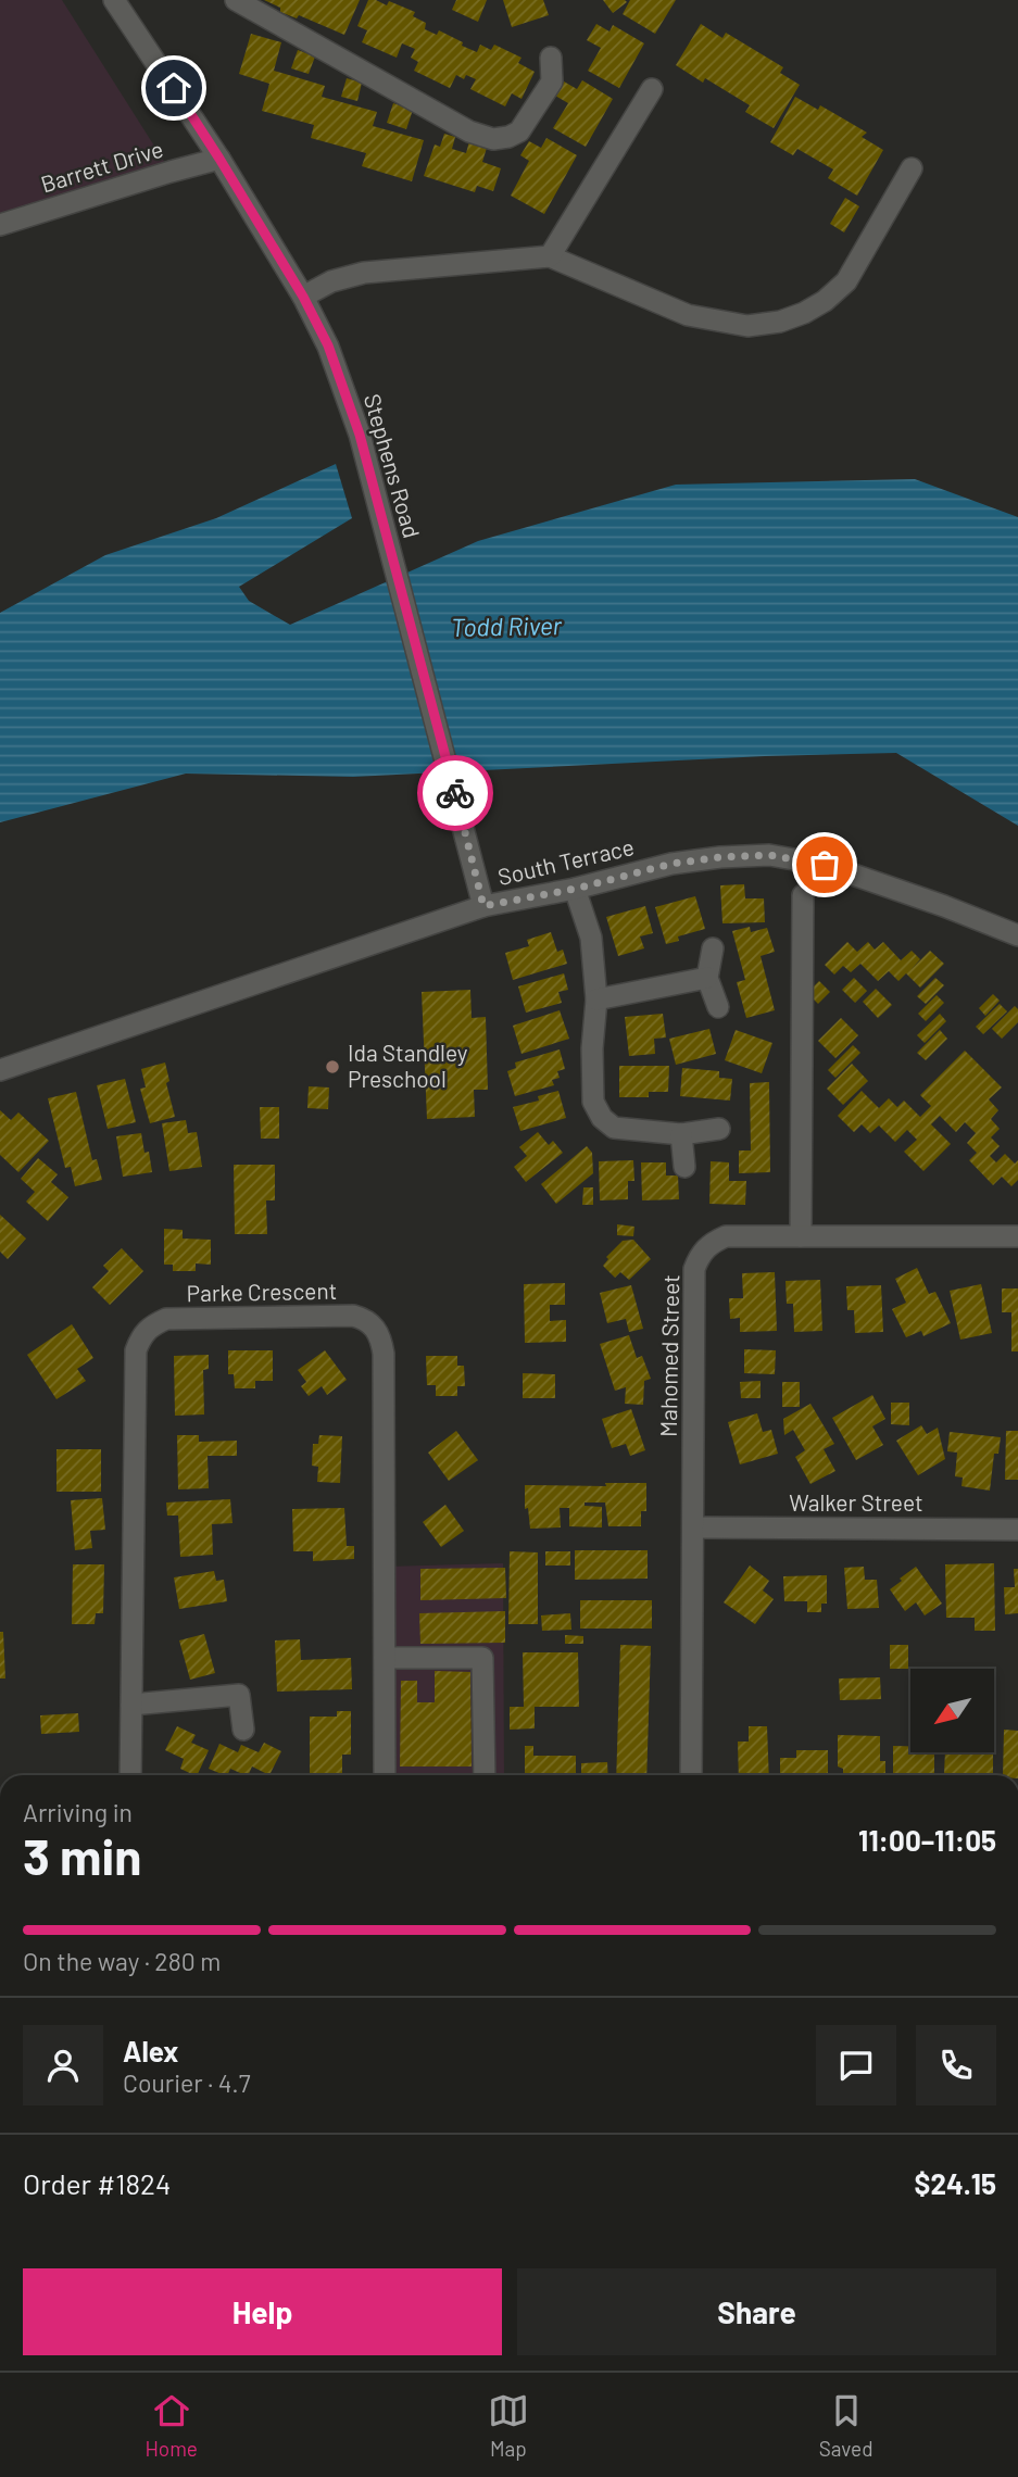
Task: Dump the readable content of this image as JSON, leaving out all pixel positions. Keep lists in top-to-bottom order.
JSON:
{
  "streets": {
    "street": [
      "Barrett Drive",
      "Stephens Road",
      "South Terrace",
      "Parke Crescent",
      "Mahomed Street",
      "Walker Street"
    ]
  },
  "crossings": [
    ["Barrett Drive", "Stephens Road"],
    ["Stephens Road", "South Terrace"],
    ["Mahomed Street", "Walker Street"]
  ],
  "water": ["Todd River"],
  "places": ["Ida Standley Preschool"],
  "north": "bottom left",
  "page": {
    "heading": ["3 min", "Arriving in", "11:00–11:05"],
    "panel": [
      "Alex",
      "Courier · 4.7",
      "Order #1824",
      "$24.15"
    ],
    "bar": "On the way · 280 m",
    "buttons": ["Help", "Share"],
    "tabs": ["Home", "Map", "Saved"]
  }
}
